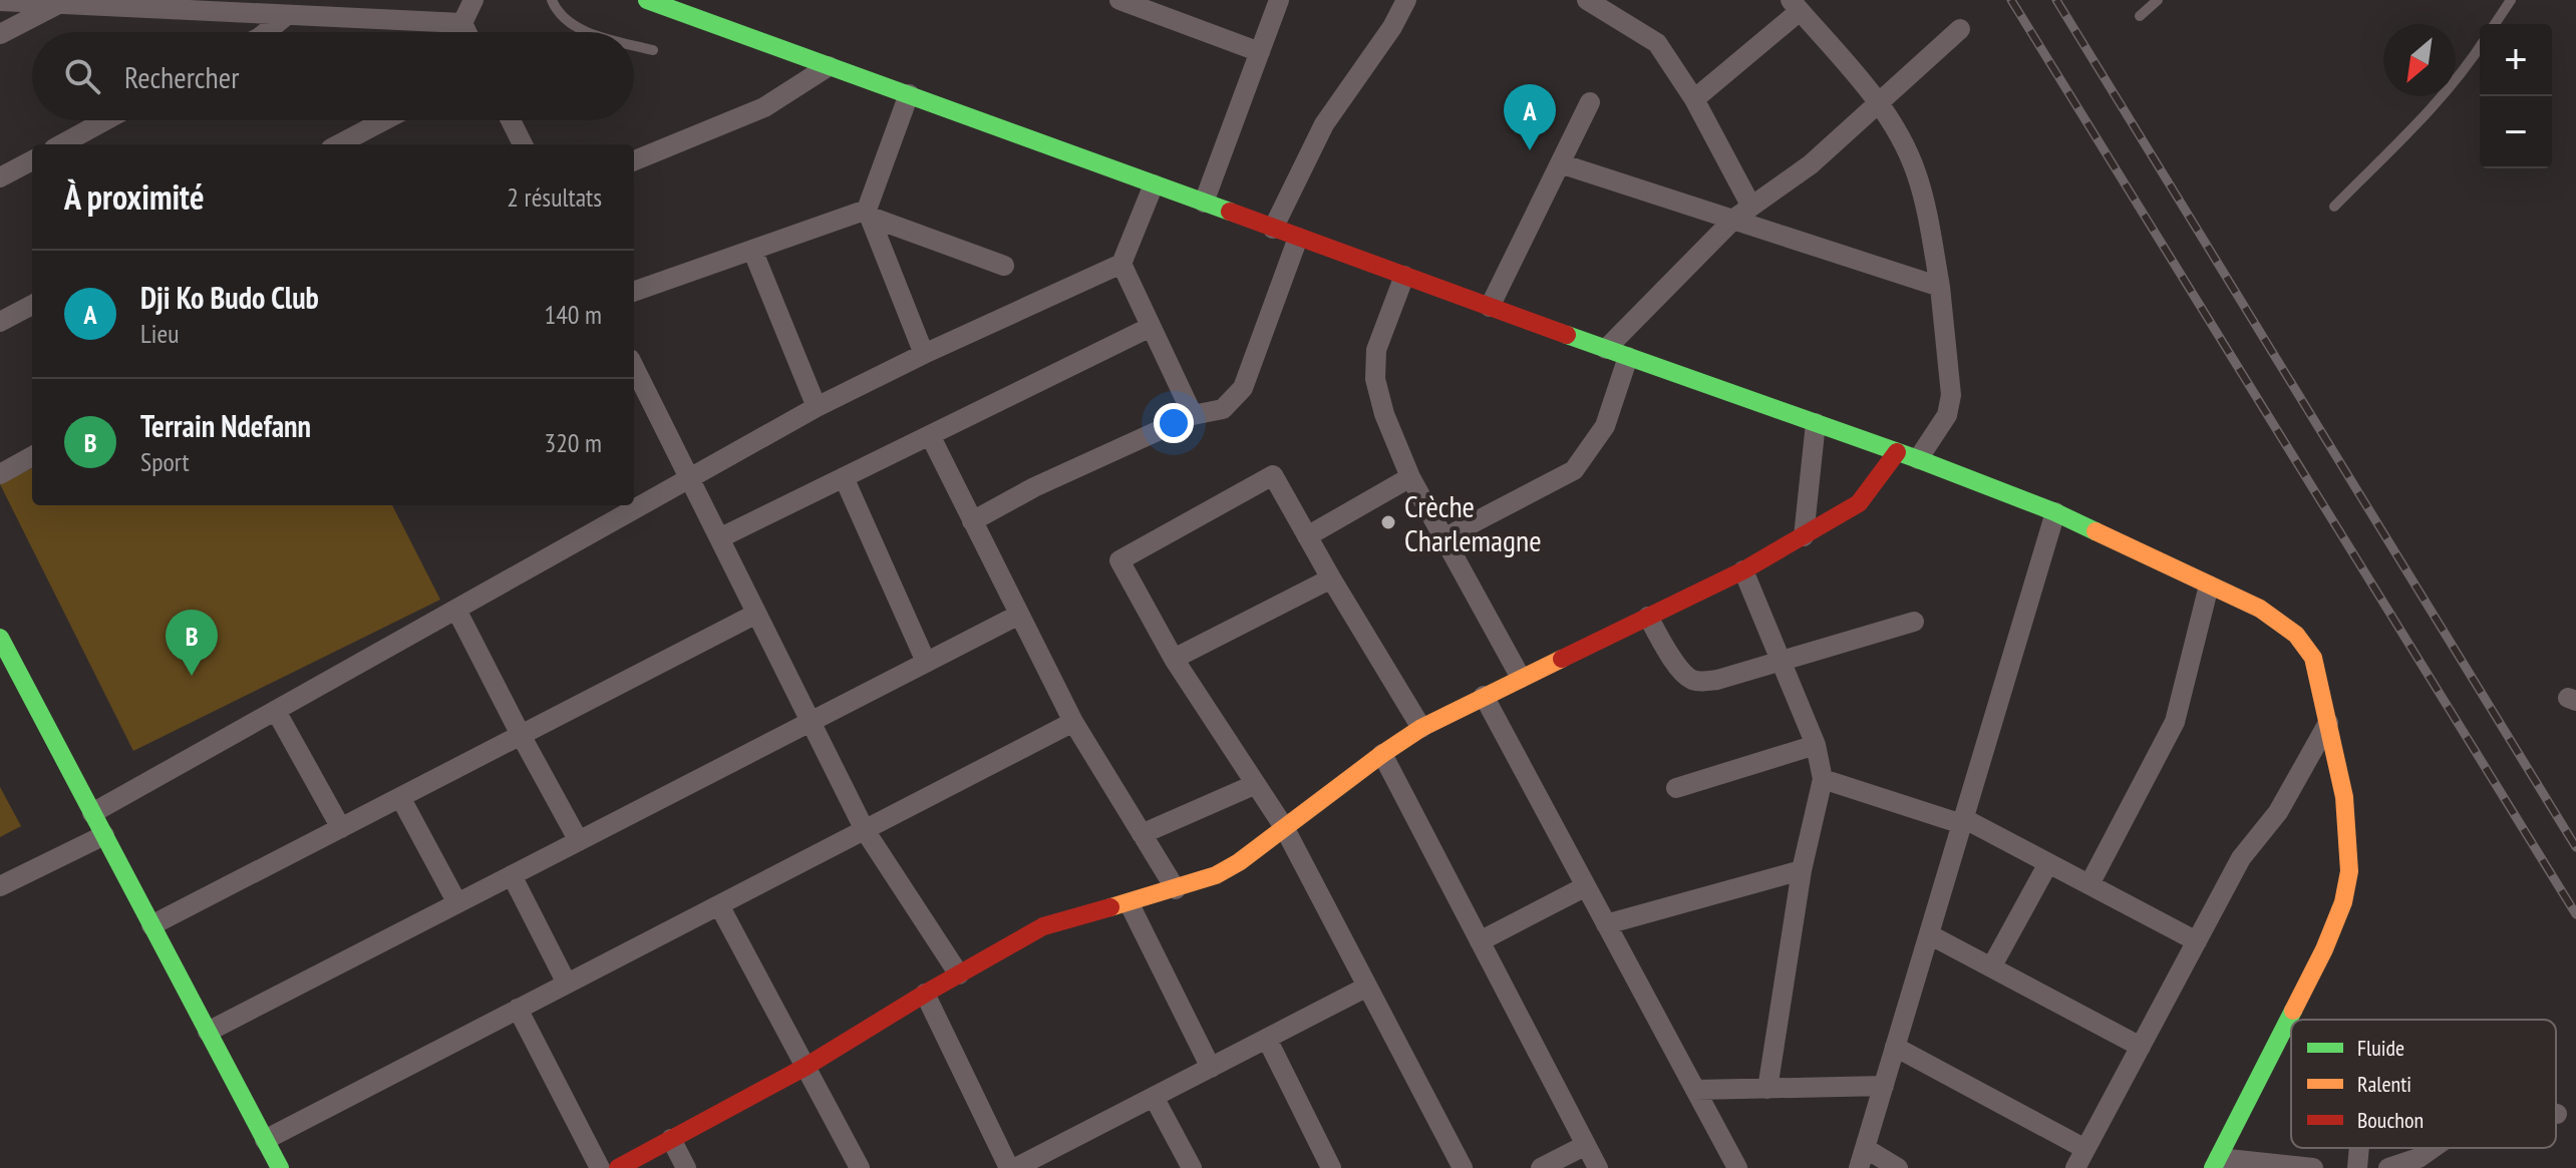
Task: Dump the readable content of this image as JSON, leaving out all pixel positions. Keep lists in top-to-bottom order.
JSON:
{
  "places": ["Crèche Charlemagne"],
  "legend": ["Fluide", "Ralenti", "Bouchon"],
  "north": "bottom left",
  "page": {
    "map_buttons": ["+", "−"],
    "search": "Rechercher",
    "pins": ["A", "B"],
    "heading": ["À proximité", "2 résultats"],
    "list": [
      {
        "mark": "A",
        "name": "Dji Ko Budo Club",
        "note": "Lieu",
        "value": "140 m"
      },
      {
        "mark": "B",
        "name": "Terrain Ndefann",
        "note": "Sport",
        "value": "320 m"
      }
    ]
  }
}
